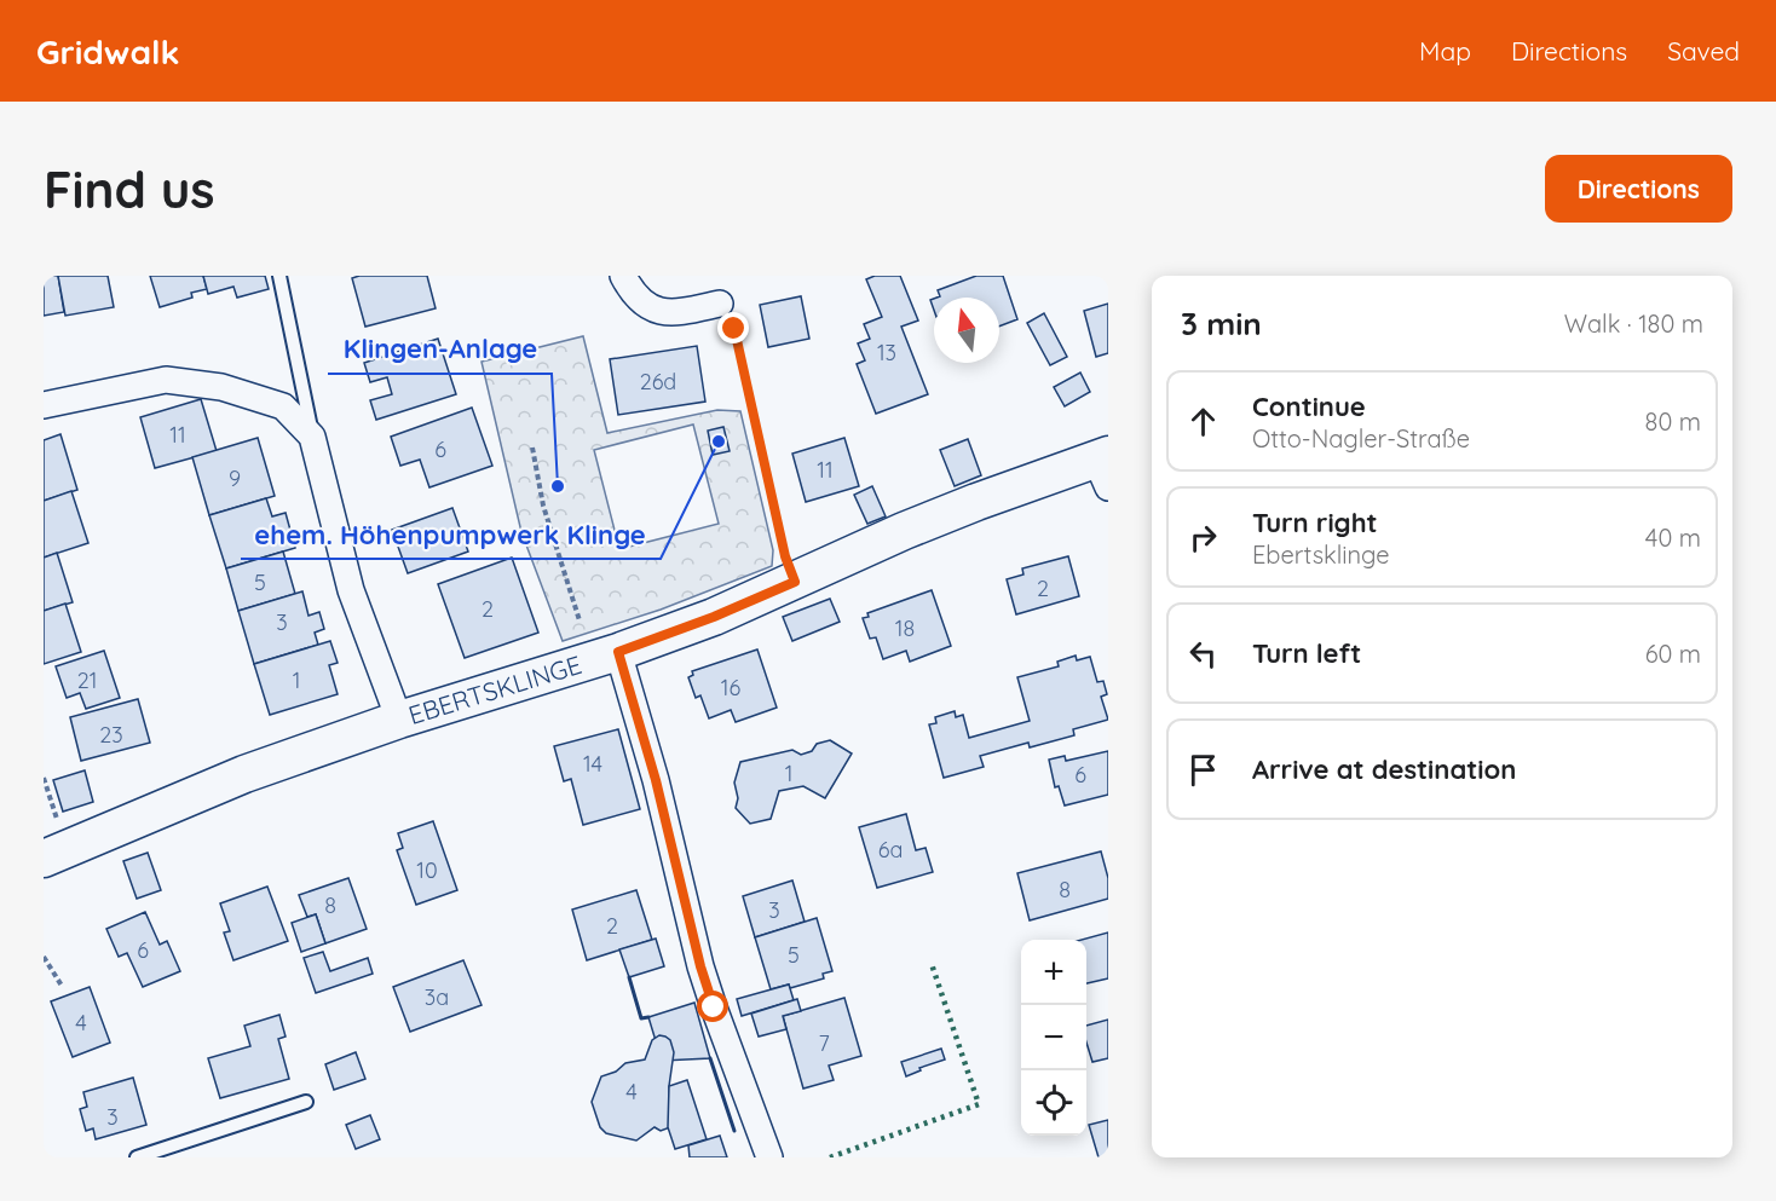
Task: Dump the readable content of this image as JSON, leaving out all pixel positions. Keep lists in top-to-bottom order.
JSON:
{
  "streets": {
    "street": ["EBERTSKLINGE"]
  },
  "places": ["ehem. Höhenpumpwerk Klinge", "Klingen-Anlage"],
  "house_numbers": [
    "13",
    "26d",
    "11",
    "6",
    "11",
    "9",
    "5",
    "2",
    "2",
    "3",
    "18",
    "21",
    "1",
    "16",
    "23",
    "14",
    "1",
    "6",
    "6a",
    "10",
    "8",
    "8",
    "3",
    "2",
    "6",
    "5",
    "3a",
    "4",
    "7",
    "4",
    "3"
  ],
  "north": "top",
  "page": {
    "header": "Gridwalk",
    "nav": ["Map", "Directions", "Saved"],
    "buttons": "Directions",
    "title": "Find us",
    "heading": ["3 min", "Walk · 180 m"],
    "list": [
      ["Continue", "Otto-Nagler-Straße", "80 m"],
      ["Turn right", "Ebertsklinge", "40 m"],
      ["Turn left", "60 m"],
      "Arrive at destination"
    ],
    "map_buttons": ["+", "−"]
  }
}
